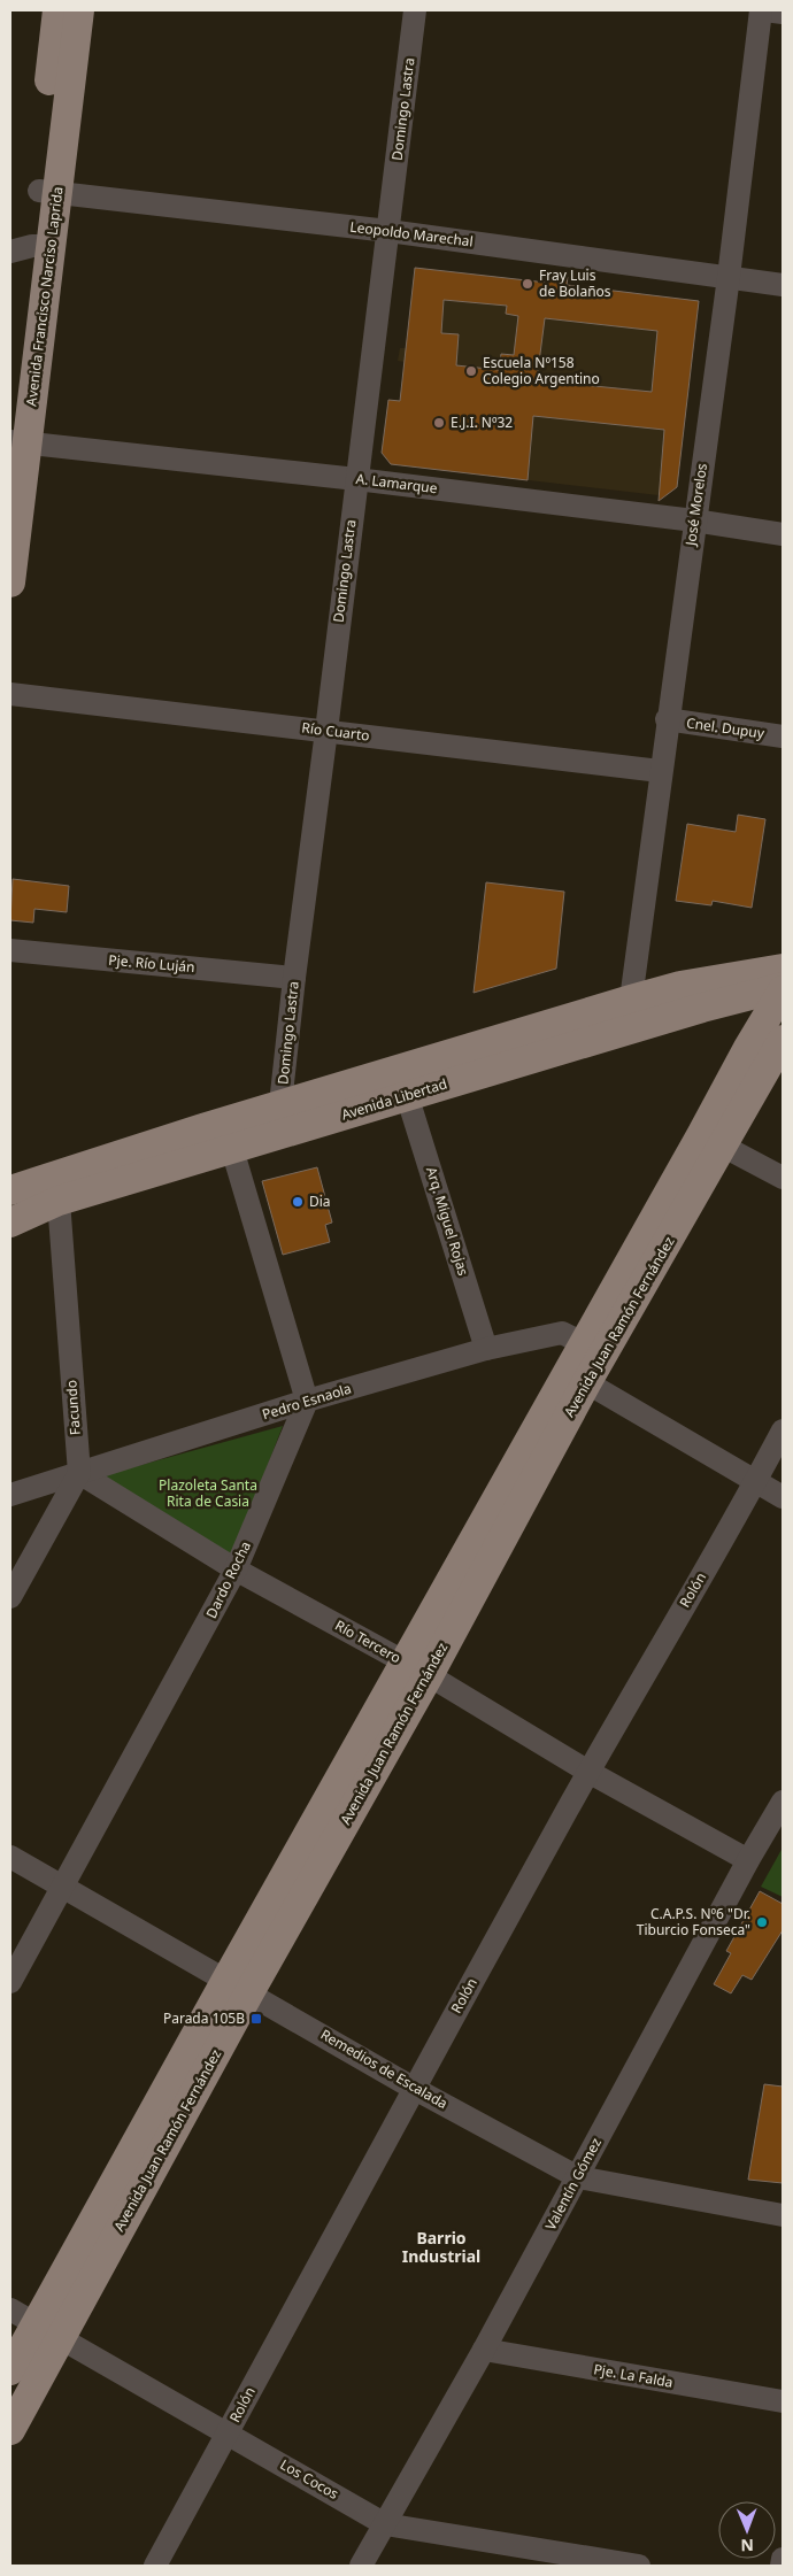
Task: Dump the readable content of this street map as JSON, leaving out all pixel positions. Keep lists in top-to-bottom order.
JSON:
{
  "streets": {
    "main road": ["Avenida Francisco Narciso Laprida", "Avenida Libertad", "Avenida Juan Ramón Fernández"],
    "street": [
      "Domingo Lastra",
      "Leopoldo Marechal",
      "A. Lamarque",
      "José Morelos",
      "Cnel. Dupuy",
      "Río Cuarto",
      "Pje. Río Luján",
      "Arq. Miguel Rojas",
      "Pedro Esnaola",
      "Facundo",
      "Dardo Rocha",
      "Rolón",
      "Río Tercero",
      "Remedios de Escalada",
      "Valentín Gómez",
      "Pje. La Falda",
      "Los Cocos"
    ]
  },
  "crossings": [
    ["Domingo Lastra", "Leopoldo Marechal"],
    ["Domingo Lastra", "A. Lamarque"],
    ["Domingo Lastra", "Río Cuarto"],
    ["Domingo Lastra", "Pje. Río Luján"],
    ["Domingo Lastra", "Avenida Libertad"],
    ["Leopoldo Marechal", "Avenida Francisco Narciso Laprida"],
    ["Leopoldo Marechal", "José Morelos"],
    ["Avenida Francisco Narciso Laprida", "A. Lamarque"],
    ["A. Lamarque", "José Morelos"],
    ["José Morelos", "Cnel. Dupuy"],
    ["José Morelos", "Río Cuarto"],
    ["José Morelos", "Avenida Libertad"],
    ["Avenida Libertad", "Arq. Miguel Rojas"],
    ["Avenida Libertad", "Avenida Juan Ramón Fernández"],
    ["Avenida Libertad", "Facundo"],
    ["Arq. Miguel Rojas", "Pedro Esnaola"],
    ["Avenida Juan Ramón Fernández", "Pedro Esnaola"],
    ["Avenida Juan Ramón Fernández", "Río Tercero"],
    ["Avenida Juan Ramón Fernández", "Remedios de Escalada"],
    ["Avenida Juan Ramón Fernández", "Los Cocos"],
    ["Pedro Esnaola", "Facundo"],
    ["Pedro Esnaola", "Dardo Rocha"],
    ["Pedro Esnaola", "Río Tercero"],
    ["Facundo", "Río Tercero"],
    ["Dardo Rocha", "Río Tercero"],
    ["Dardo Rocha", "Remedios de Escalada"],
    ["Rolón", "Río Tercero"],
    ["Rolón", "Remedios de Escalada"],
    ["Rolón", "Los Cocos"],
    ["Río Tercero", "Valentín Gómez"],
    ["Remedios de Escalada", "Valentín Gómez"],
    ["Valentín Gómez", "Pje. La Falda"],
    ["Valentín Gómez", "Los Cocos"]
  ],
  "districts": ["Barrio Industrial"],
  "parks": ["Plazoleta Santa Rita de Casia"],
  "places": {
    "other": [
      "Fray Luis de Bolaños",
      "Escuela Nº158 Colegio Argentino",
      "E.J.I. Nº32",
      "Dia",
      "C.A.P.S. Nº6 \"Dr. Tiburcio Fonseca\""
    ],
    "transit": ["Parada 105B"]
  },
  "north": "bottom"
}
